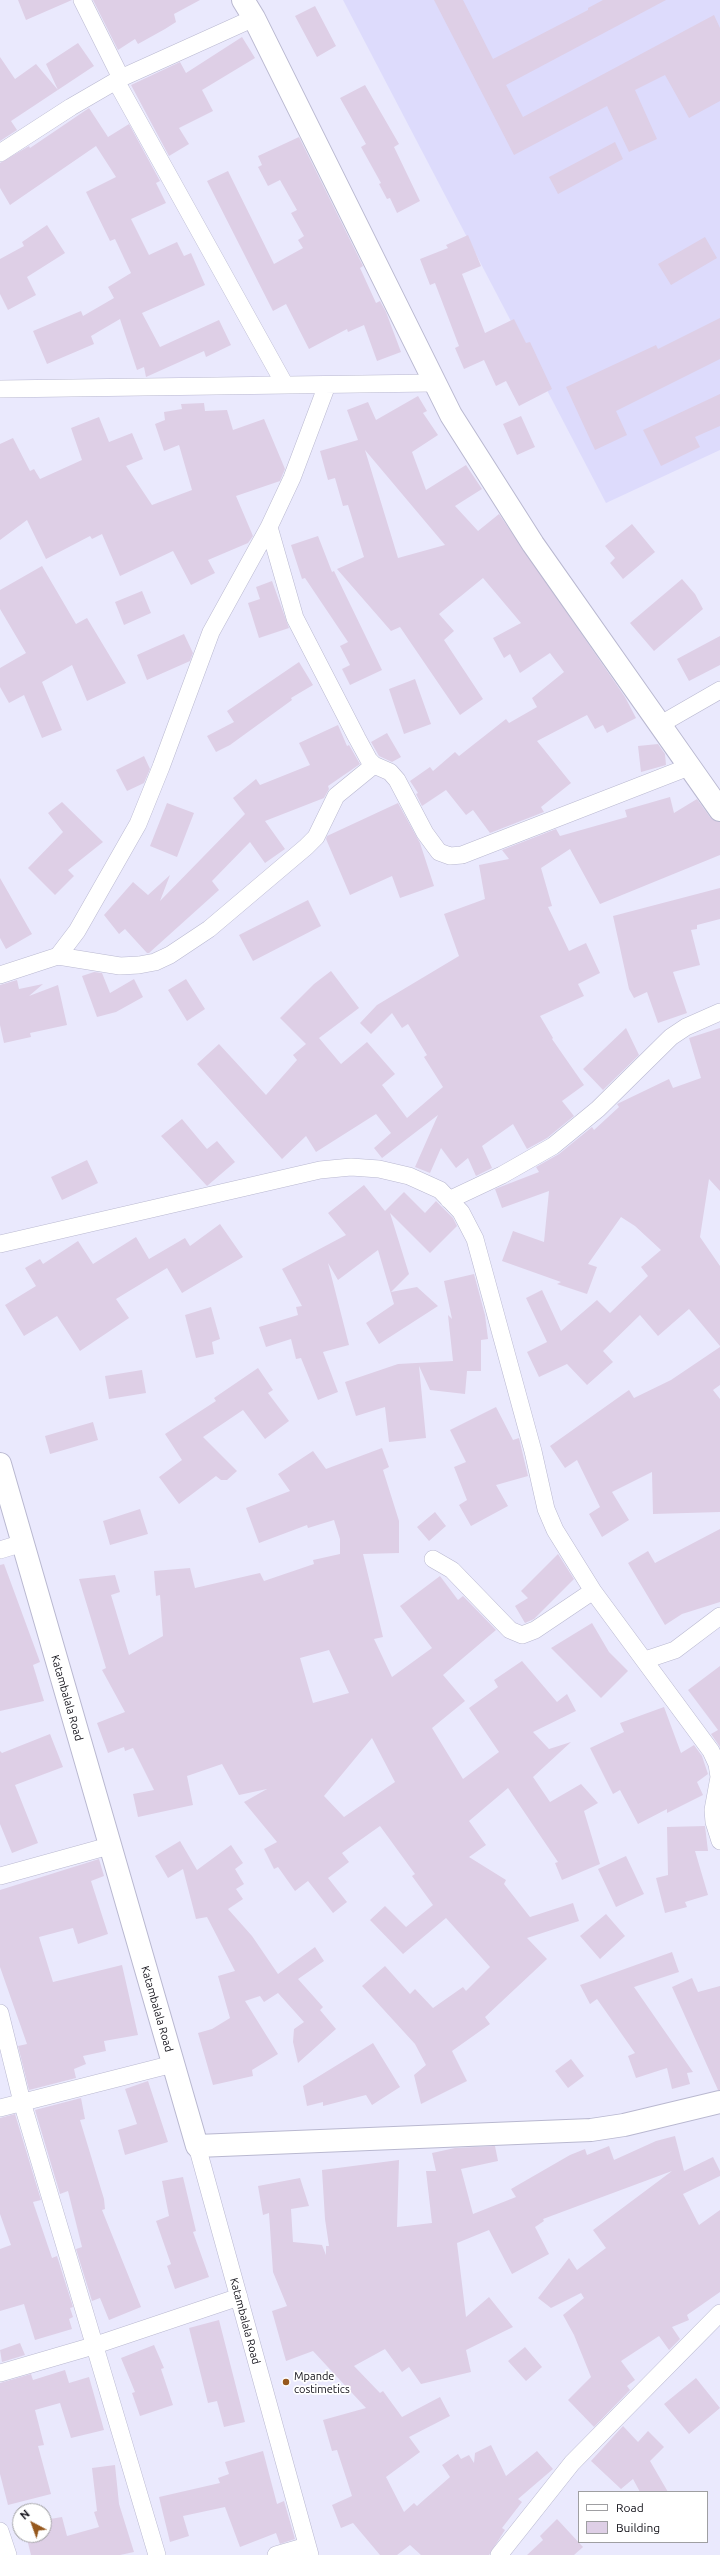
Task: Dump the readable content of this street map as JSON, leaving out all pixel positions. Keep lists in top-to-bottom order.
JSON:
{
  "streets": {
    "main road": ["Katambalala Road"]
  },
  "places": ["Mpande costimetics"],
  "legend": ["Road", "Building"],
  "north": "top left"
}
